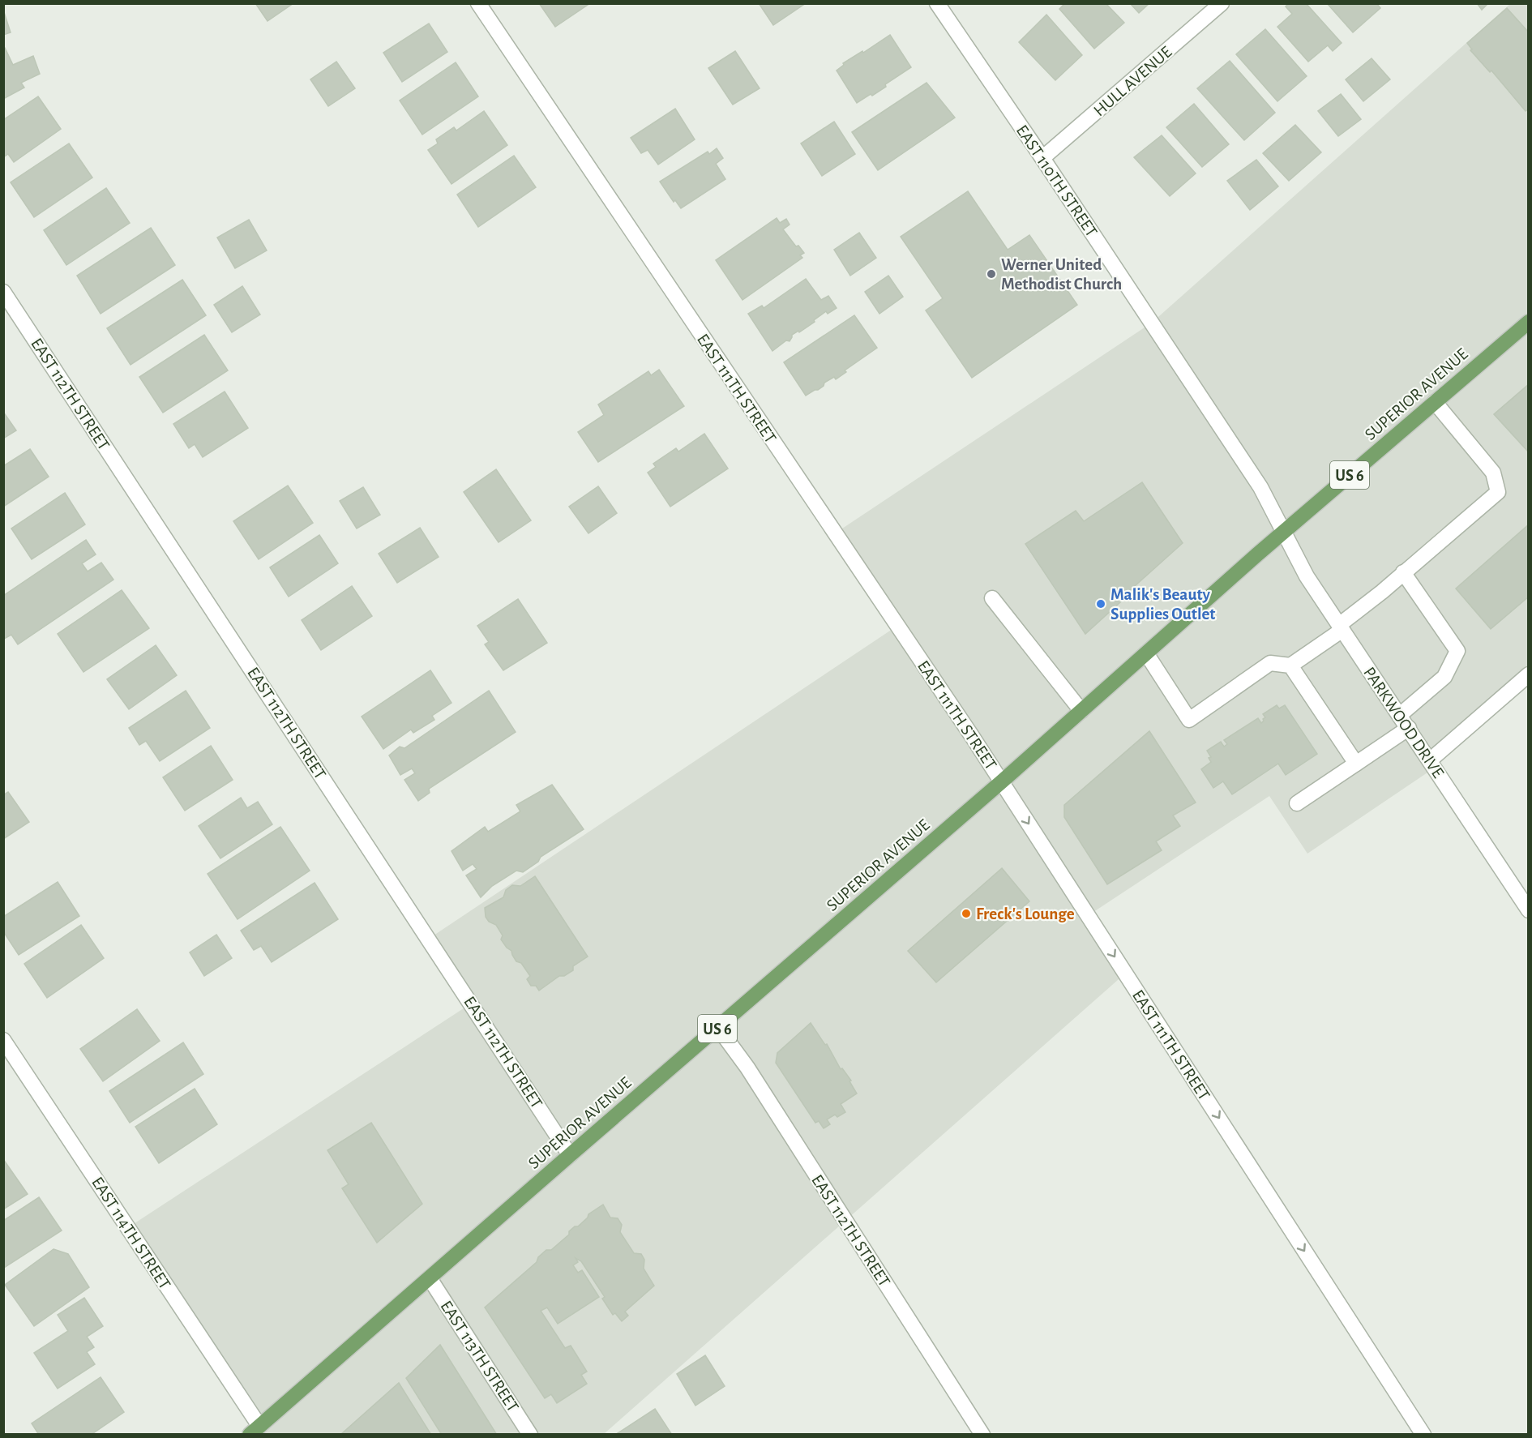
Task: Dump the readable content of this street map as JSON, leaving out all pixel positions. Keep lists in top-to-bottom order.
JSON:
{
  "streets": {
    "main road": ["SUPERIOR AVENUE", "US 6"],
    "street": [
      "HULL AVENUE",
      "EAST 110TH STREET",
      "EAST 111TH STREET",
      "EAST 112TH STREET",
      "PARKWOOD DRIVE",
      "EAST 114TH STREET",
      "EAST 113TH STREET"
    ]
  },
  "crossings": [
    ["HULL AVENUE", "EAST 110TH STREET"],
    ["EAST 110TH STREET", "SUPERIOR AVENUE"],
    ["EAST 110TH STREET", "PARKWOOD DRIVE"],
    ["EAST 111TH STREET", "SUPERIOR AVENUE"],
    ["EAST 112TH STREET", "SUPERIOR AVENUE"],
    ["SUPERIOR AVENUE", "PARKWOOD DRIVE"],
    ["SUPERIOR AVENUE", "EAST 114TH STREET"],
    ["SUPERIOR AVENUE", "EAST 113TH STREET"]
  ],
  "one_way": ["EAST 111TH STREET"],
  "places": ["Werner United Methodist Church", "Malik's Beauty Supplies Outlet", "Freck's Lounge"]
}
